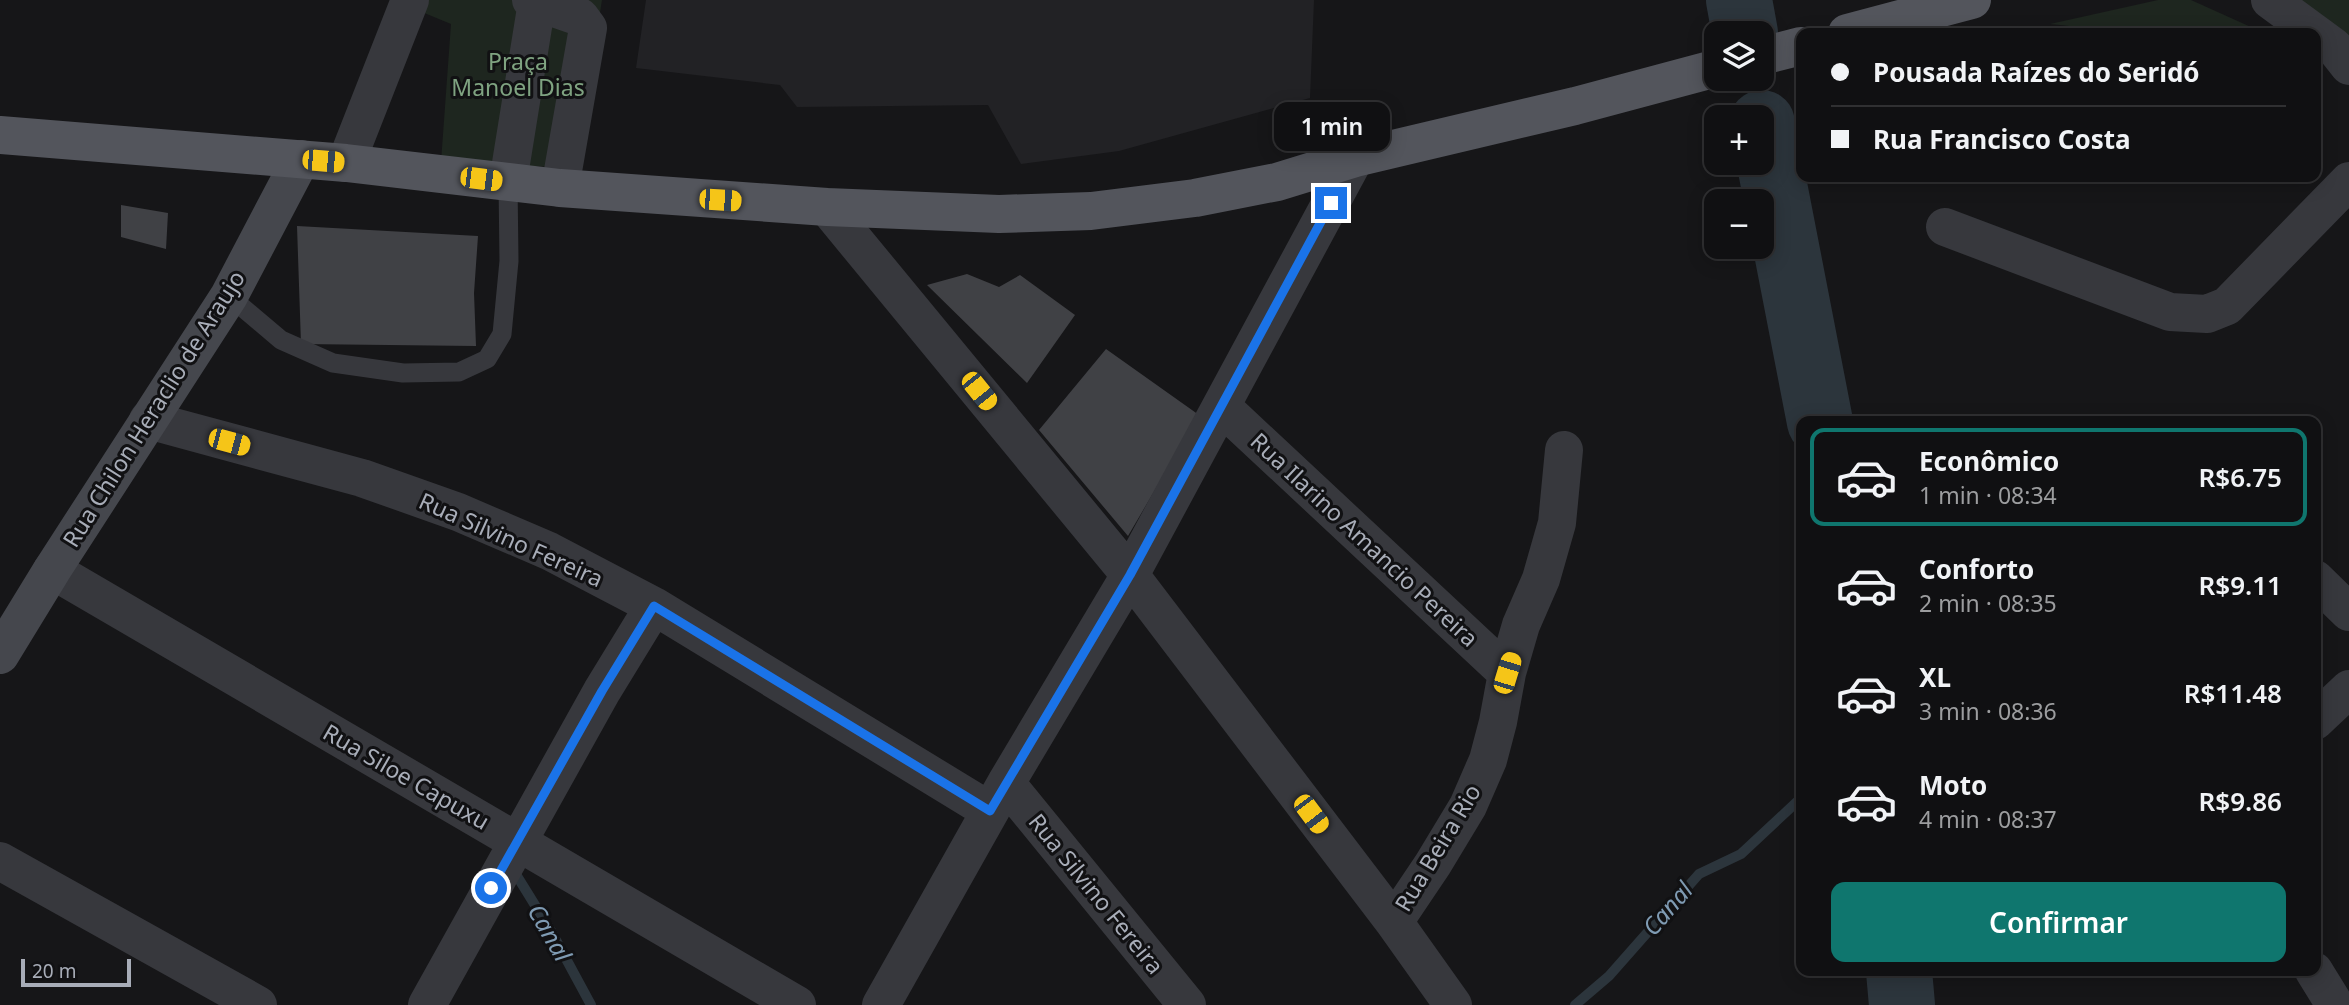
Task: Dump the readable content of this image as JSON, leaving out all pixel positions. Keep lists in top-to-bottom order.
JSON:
{
  "streets": {
    "main road": ["Rua Chilon Heraclio de Araujo"],
    "street": [
      "Rua Silvino Fereira",
      "Rua Ilarino Amancio Pereira",
      "Rua Siloe Capuxu",
      "Rua Beira Rio"
    ]
  },
  "crossings": [
    ["Rua Chilon Heraclio de Araujo", "Rua Silvino Fereira"],
    ["Rua Chilon Heraclio de Araujo", "Rua Siloe Capuxu"],
    ["Rua Ilarino Amancio Pereira", "Rua Beira Rio"]
  ],
  "water": ["Canal"],
  "parks": ["Praça Manoel Dias"],
  "scale_bar": "20 m",
  "page": {
    "map_buttons": ["+", "−"],
    "banner": ["Pousada Raízes do Seridó", "Rua Francisco Costa"],
    "bubble": "1 min",
    "list": [
      {
        "name": "Econômico",
        "note": "1 min · 08:34",
        "value": "R$6.75"
      },
      {
        "name": "Conforto",
        "note": "2 min · 08:35",
        "value": "R$9.11"
      },
      {
        "name": "XL",
        "note": "3 min · 08:36",
        "value": "R$11.48"
      },
      {
        "name": "Moto",
        "note": "4 min · 08:37",
        "value": "R$9.86"
      }
    ],
    "buttons": "Confirmar",
    "scale": "20 m"
  }
}
